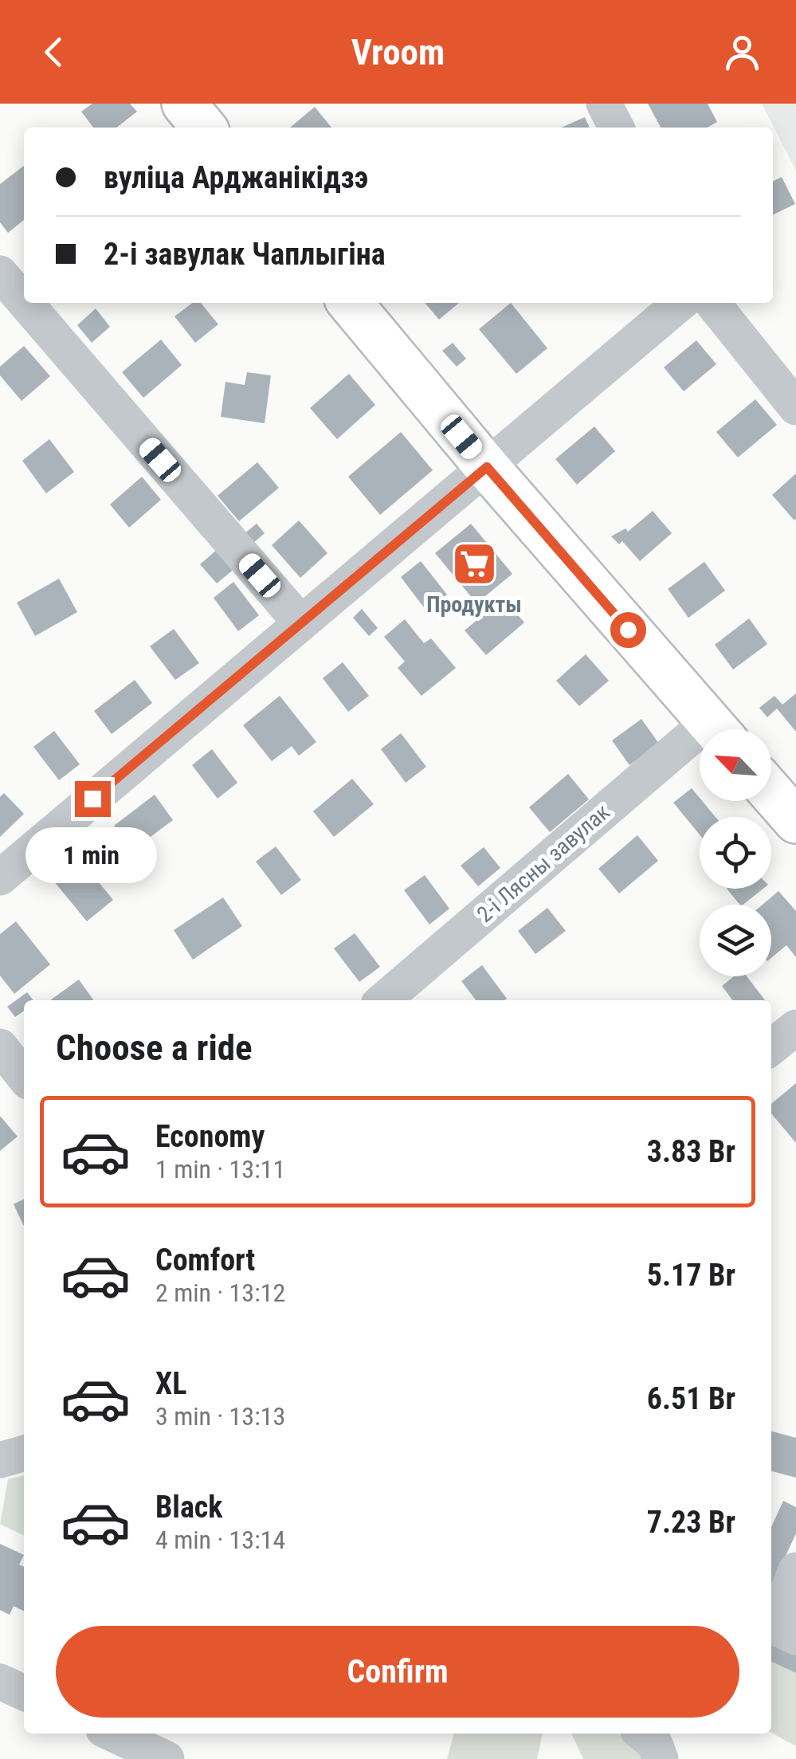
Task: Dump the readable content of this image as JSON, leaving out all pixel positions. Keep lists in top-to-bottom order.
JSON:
{
  "streets": {
    "street": ["2-і Лясны завулак"]
  },
  "places": {
    "supermarket": ["Продукты"]
  },
  "north": "top left",
  "page": {
    "header": "Vroom",
    "banner": ["вуліца Арджанікідзэ", "2-і завулак Чаплыгіна"],
    "bubble": "1 min",
    "heading": "Choose a ride",
    "list": [
      {
        "name": "Economy",
        "note": "1 min · 13:11",
        "value": "3.83 Br"
      },
      {
        "name": "Comfort",
        "note": "2 min · 13:12",
        "value": "5.17 Br"
      },
      {
        "name": "XL",
        "note": "3 min · 13:13",
        "value": "6.51 Br"
      },
      {
        "name": "Black",
        "note": "4 min · 13:14",
        "value": "7.23 Br"
      }
    ],
    "buttons": "Confirm"
  }
}
